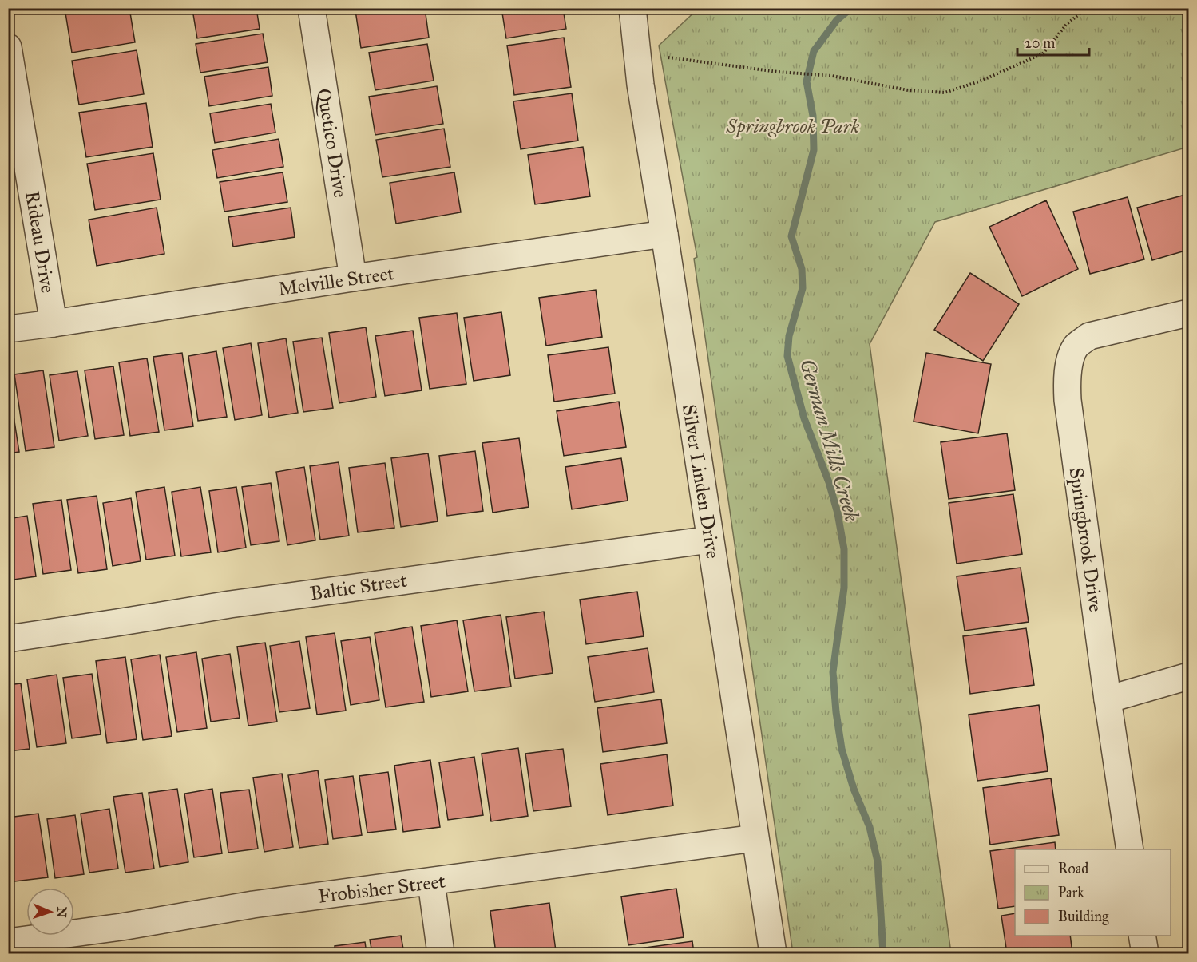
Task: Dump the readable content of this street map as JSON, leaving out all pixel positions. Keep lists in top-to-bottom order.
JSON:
{
  "streets": {
    "street": [
      "Quetico Drive",
      "Rideau Drive",
      "Melville Street",
      "Silver Linden Drive",
      "Springbrook Drive",
      "Baltic Street",
      "Frobisher Street"
    ]
  },
  "crossings": [
    ["Quetico Drive", "Melville Street"],
    ["Rideau Drive", "Melville Street"],
    ["Melville Street", "Silver Linden Drive"],
    ["Silver Linden Drive", "Baltic Street"],
    ["Silver Linden Drive", "Frobisher Street"]
  ],
  "water": ["German Mills Creek"],
  "parks": ["Springbrook Park"],
  "legend": ["Road", "Park", "Building"],
  "scale_bar": "20 m",
  "north": "right"
}
